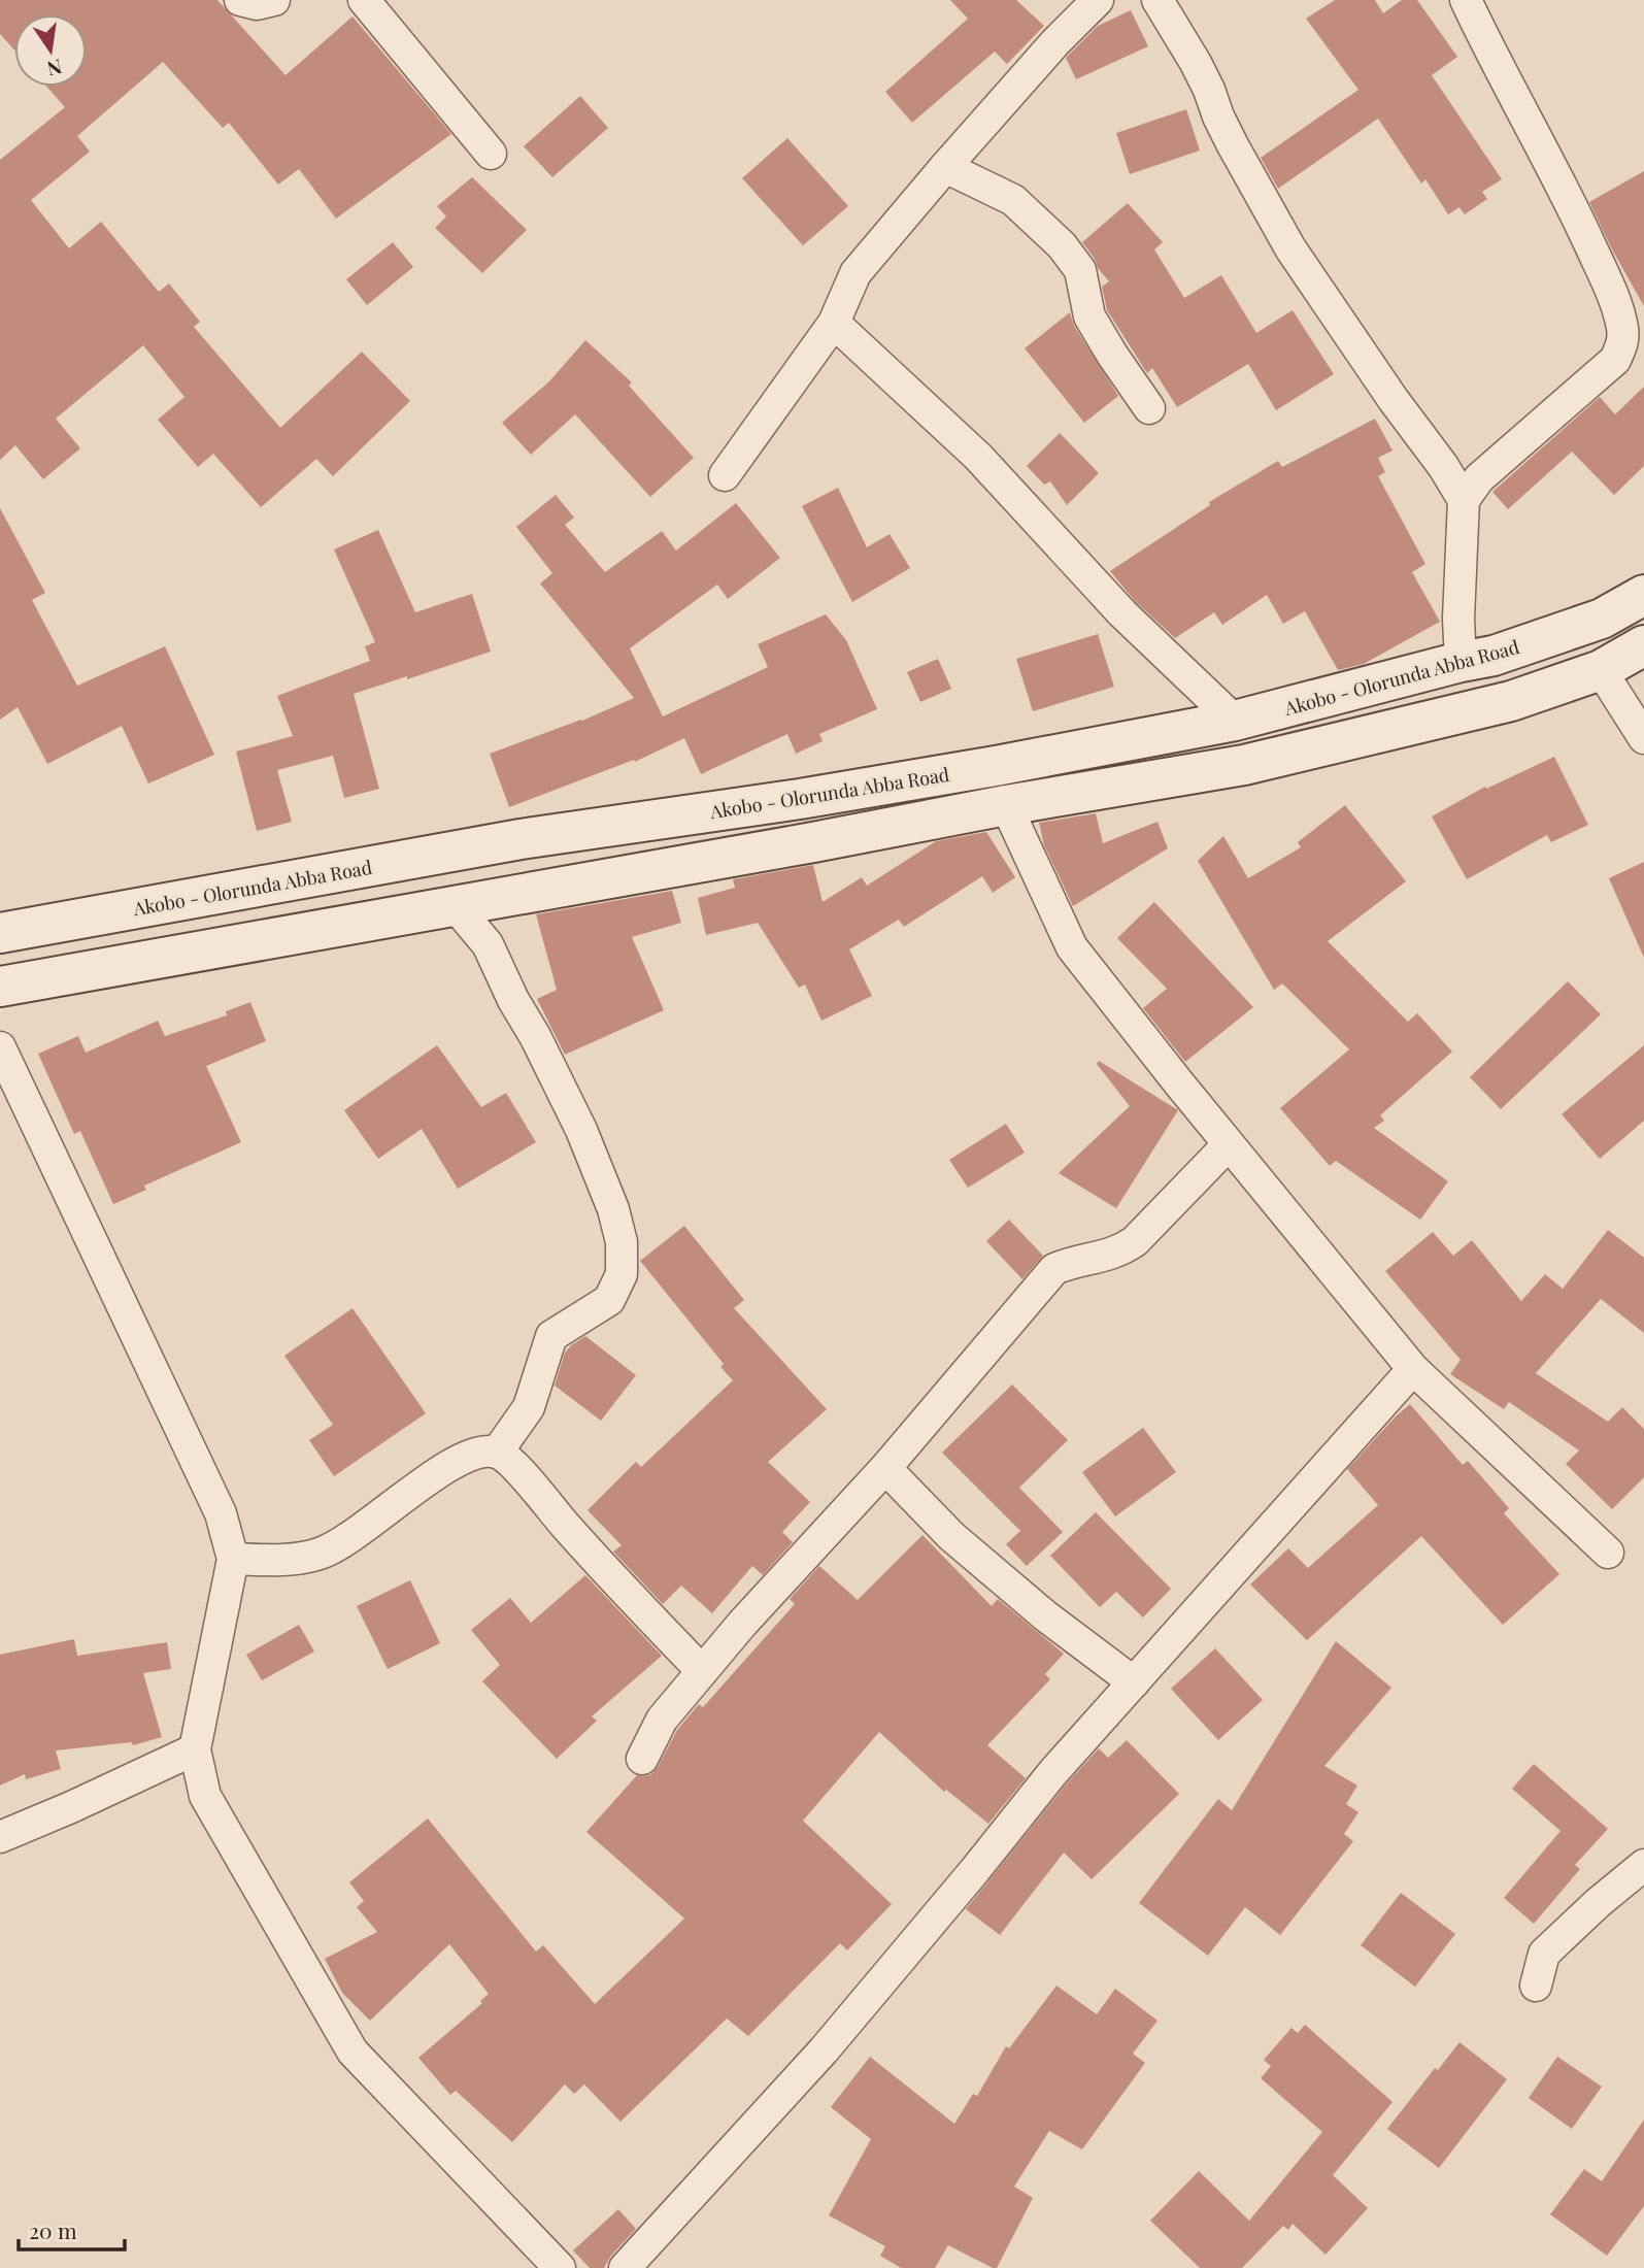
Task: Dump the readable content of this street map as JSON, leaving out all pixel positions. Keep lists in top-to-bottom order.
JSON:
{
  "streets": {
    "main road": ["Akobo - Olorunda Abba Road"]
  },
  "scale_bar": "20 m",
  "north": "bottom"
}
